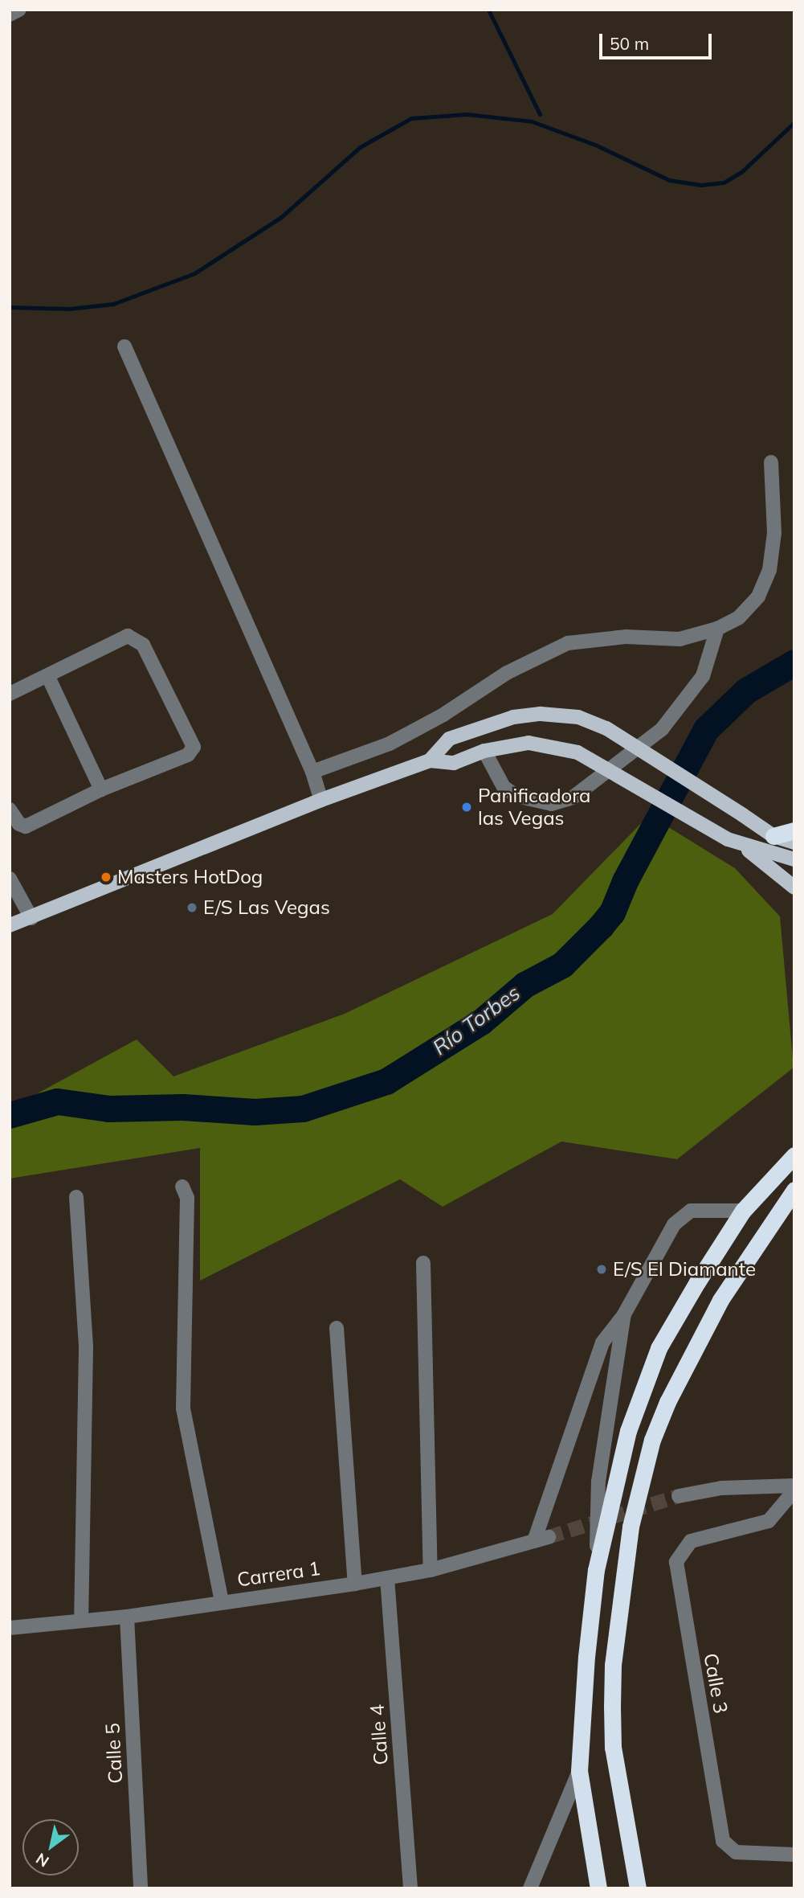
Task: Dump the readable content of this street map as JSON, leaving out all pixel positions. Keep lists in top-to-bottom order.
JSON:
{
  "streets": {
    "street": [
      "Carrera 1",
      "Calle 3",
      "Calle 4",
      "Calle 5"
    ]
  },
  "crossings": [
    ["Carrera 1", "Calle 4"],
    ["Carrera 1", "Calle 5"]
  ],
  "water": ["Río Torbes"],
  "places": [
    "Panificadora las Vegas",
    "Masters HotDog",
    "E/S Las Vegas",
    "E/S El Diamante"
  ],
  "scale_bar": "50 m",
  "north": "bottom left"
}
